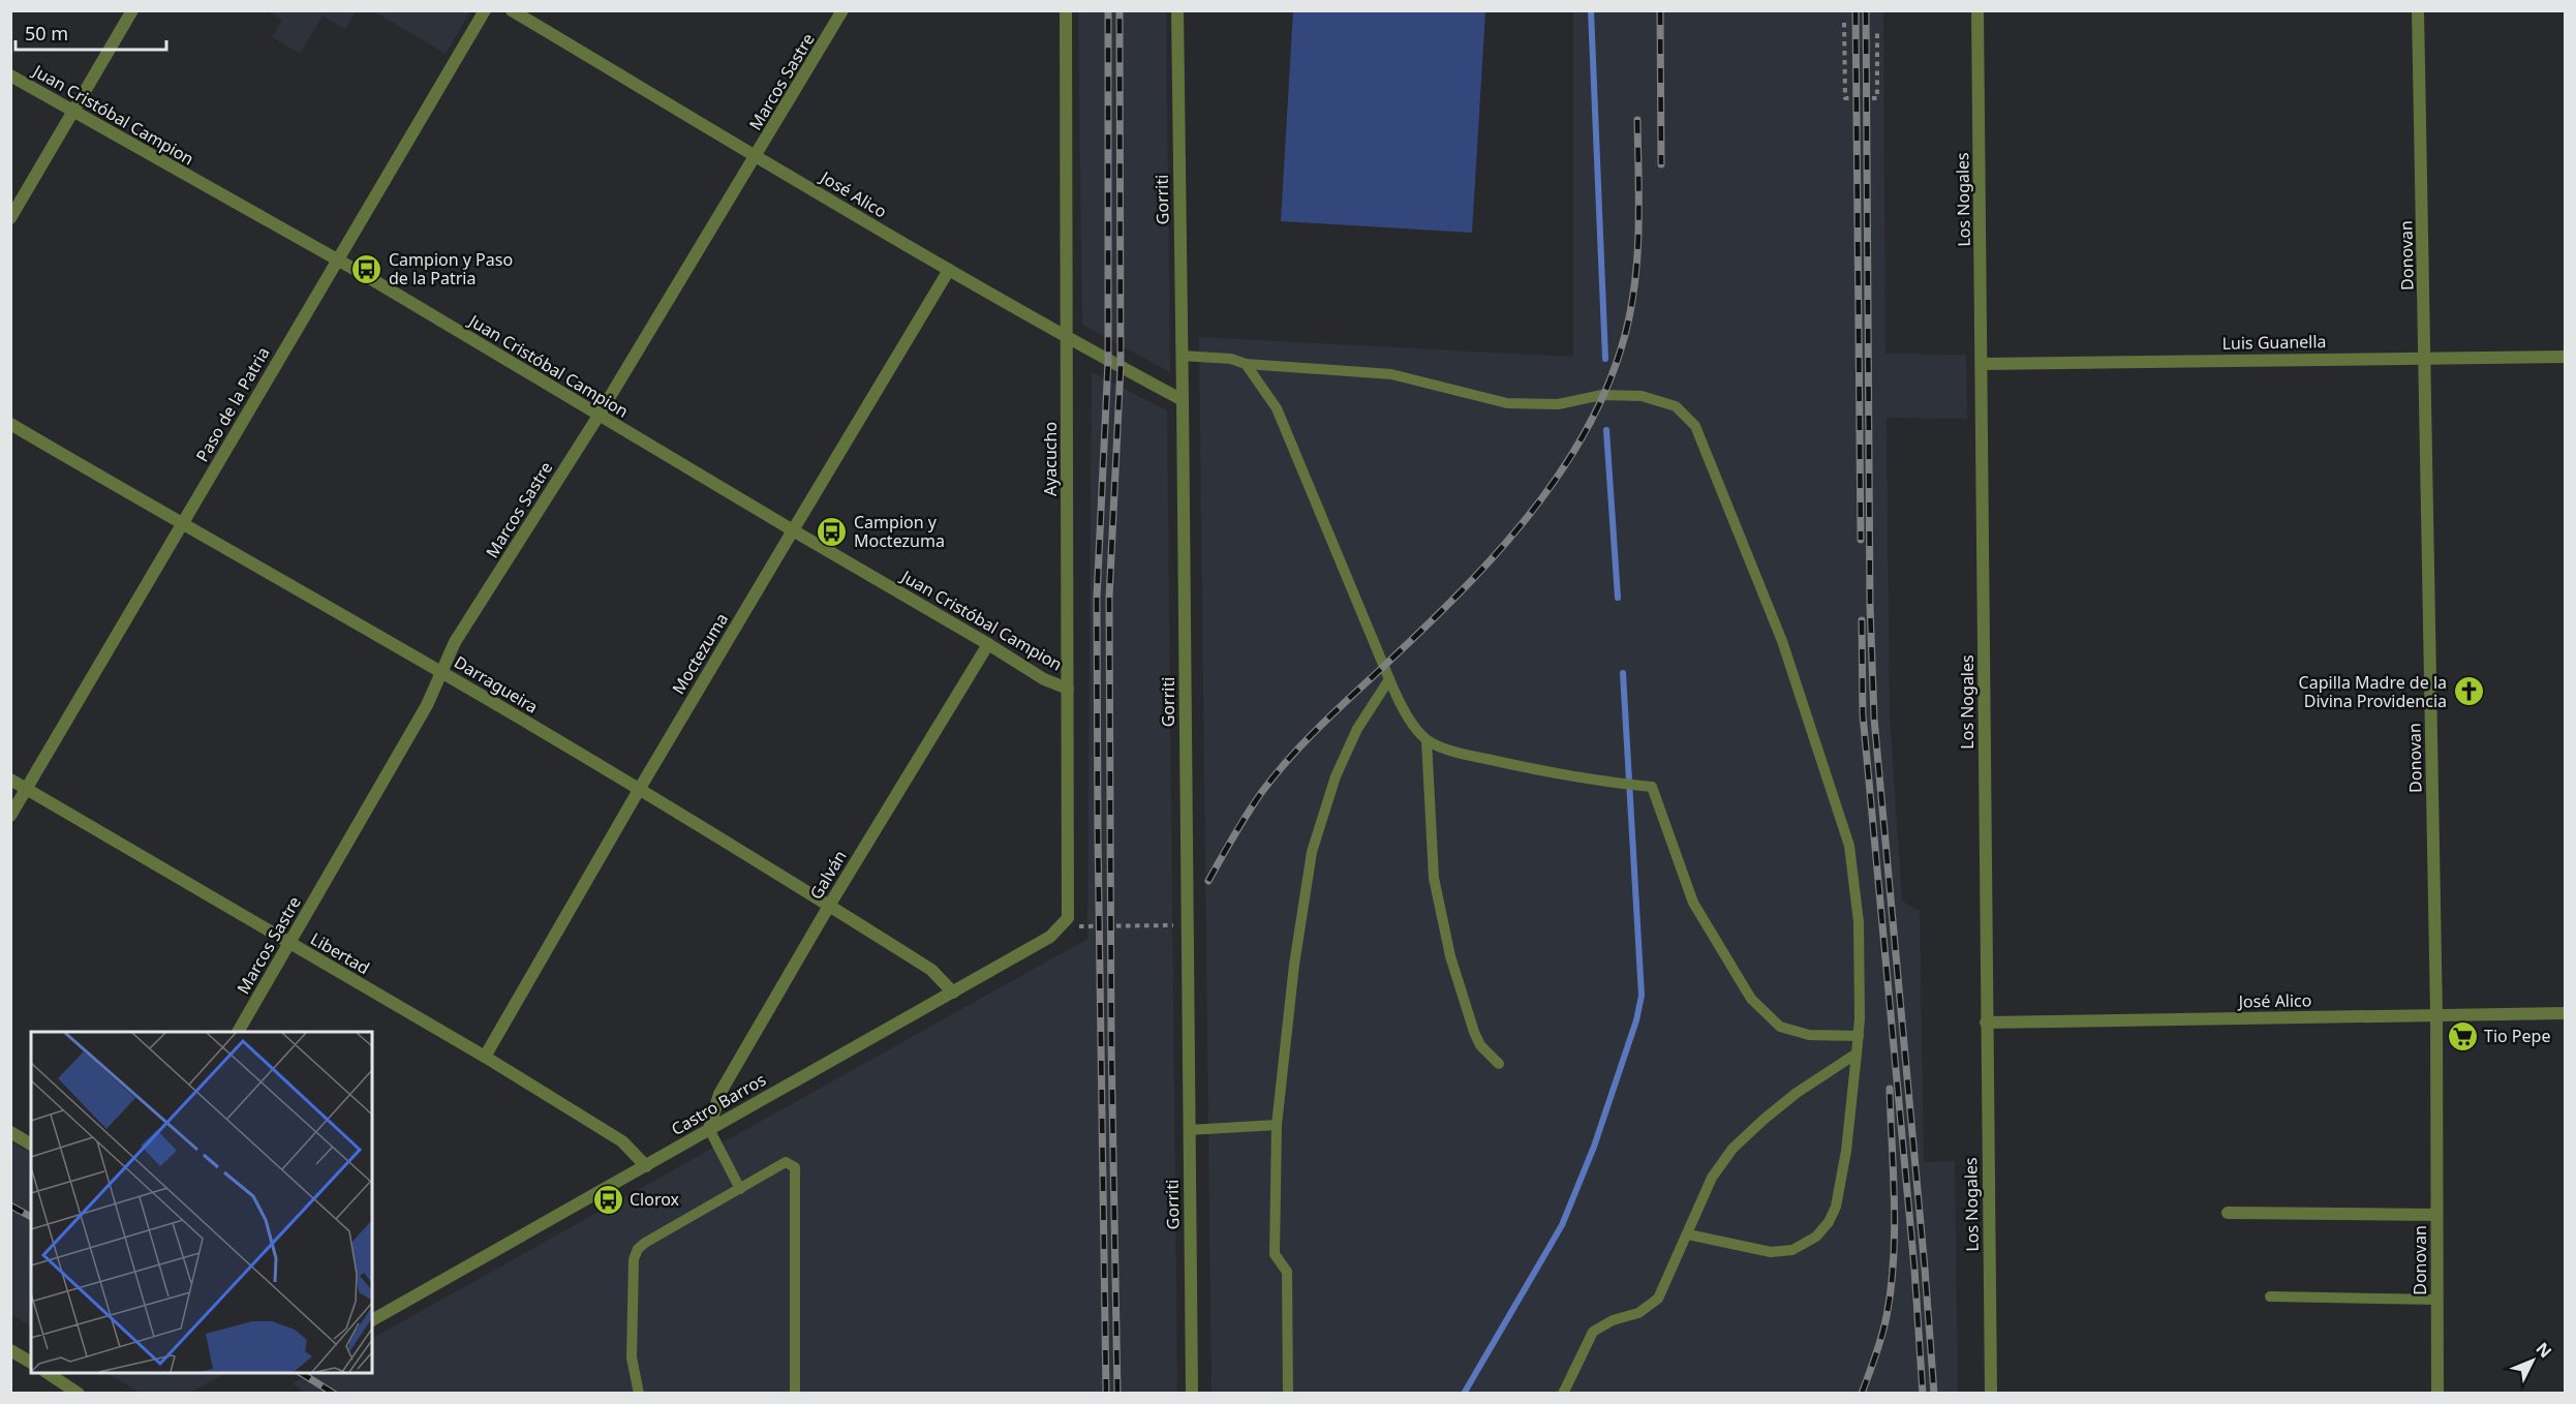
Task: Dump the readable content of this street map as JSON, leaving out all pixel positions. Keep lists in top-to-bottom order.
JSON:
{
  "streets": {
    "street": [
      "Marcos Sastre",
      "Juan Cristóbal Campion",
      "José Alico",
      "Gorriti",
      "Los Nogales",
      "Donovan",
      "Luis Guanella",
      "Paso de la Patria",
      "Ayacucho",
      "Moctezuma",
      "Darragueira",
      "Galván",
      "Libertad",
      "Castro Barros"
    ]
  },
  "crossings": [
    ["Marcos Sastre", "Juan Cristóbal Campion"],
    ["Marcos Sastre", "José Alico"],
    ["Marcos Sastre", "Darragueira"],
    ["Marcos Sastre", "Libertad"],
    ["Juan Cristóbal Campion", "Paso de la Patria"],
    ["Juan Cristóbal Campion", "Ayacucho"],
    ["Juan Cristóbal Campion", "Moctezuma"],
    ["Juan Cristóbal Campion", "Galván"],
    ["José Alico", "Gorriti"],
    ["José Alico", "Los Nogales"],
    ["José Alico", "Donovan"],
    ["José Alico", "Ayacucho"],
    ["José Alico", "Moctezuma"],
    ["Los Nogales", "Luis Guanella"],
    ["Donovan", "Luis Guanella"],
    ["Paso de la Patria", "Darragueira"],
    ["Paso de la Patria", "Libertad"],
    ["Ayacucho", "Castro Barros"],
    ["Moctezuma", "Darragueira"],
    ["Moctezuma", "Libertad"],
    ["Darragueira", "Galván"],
    ["Darragueira", "Castro Barros"],
    ["Galván", "Castro Barros"],
    ["Libertad", "Castro Barros"]
  ],
  "places": {
    "bus stop": ["Campion y Paso de la Patria", "Campion y Moctezuma", "Clorox"],
    "church": ["Capilla Madre de la Divina Providencia"],
    "supermarket": ["Tio Pepe"]
  },
  "scale_bar": "50 m",
  "north": "top right"
}
